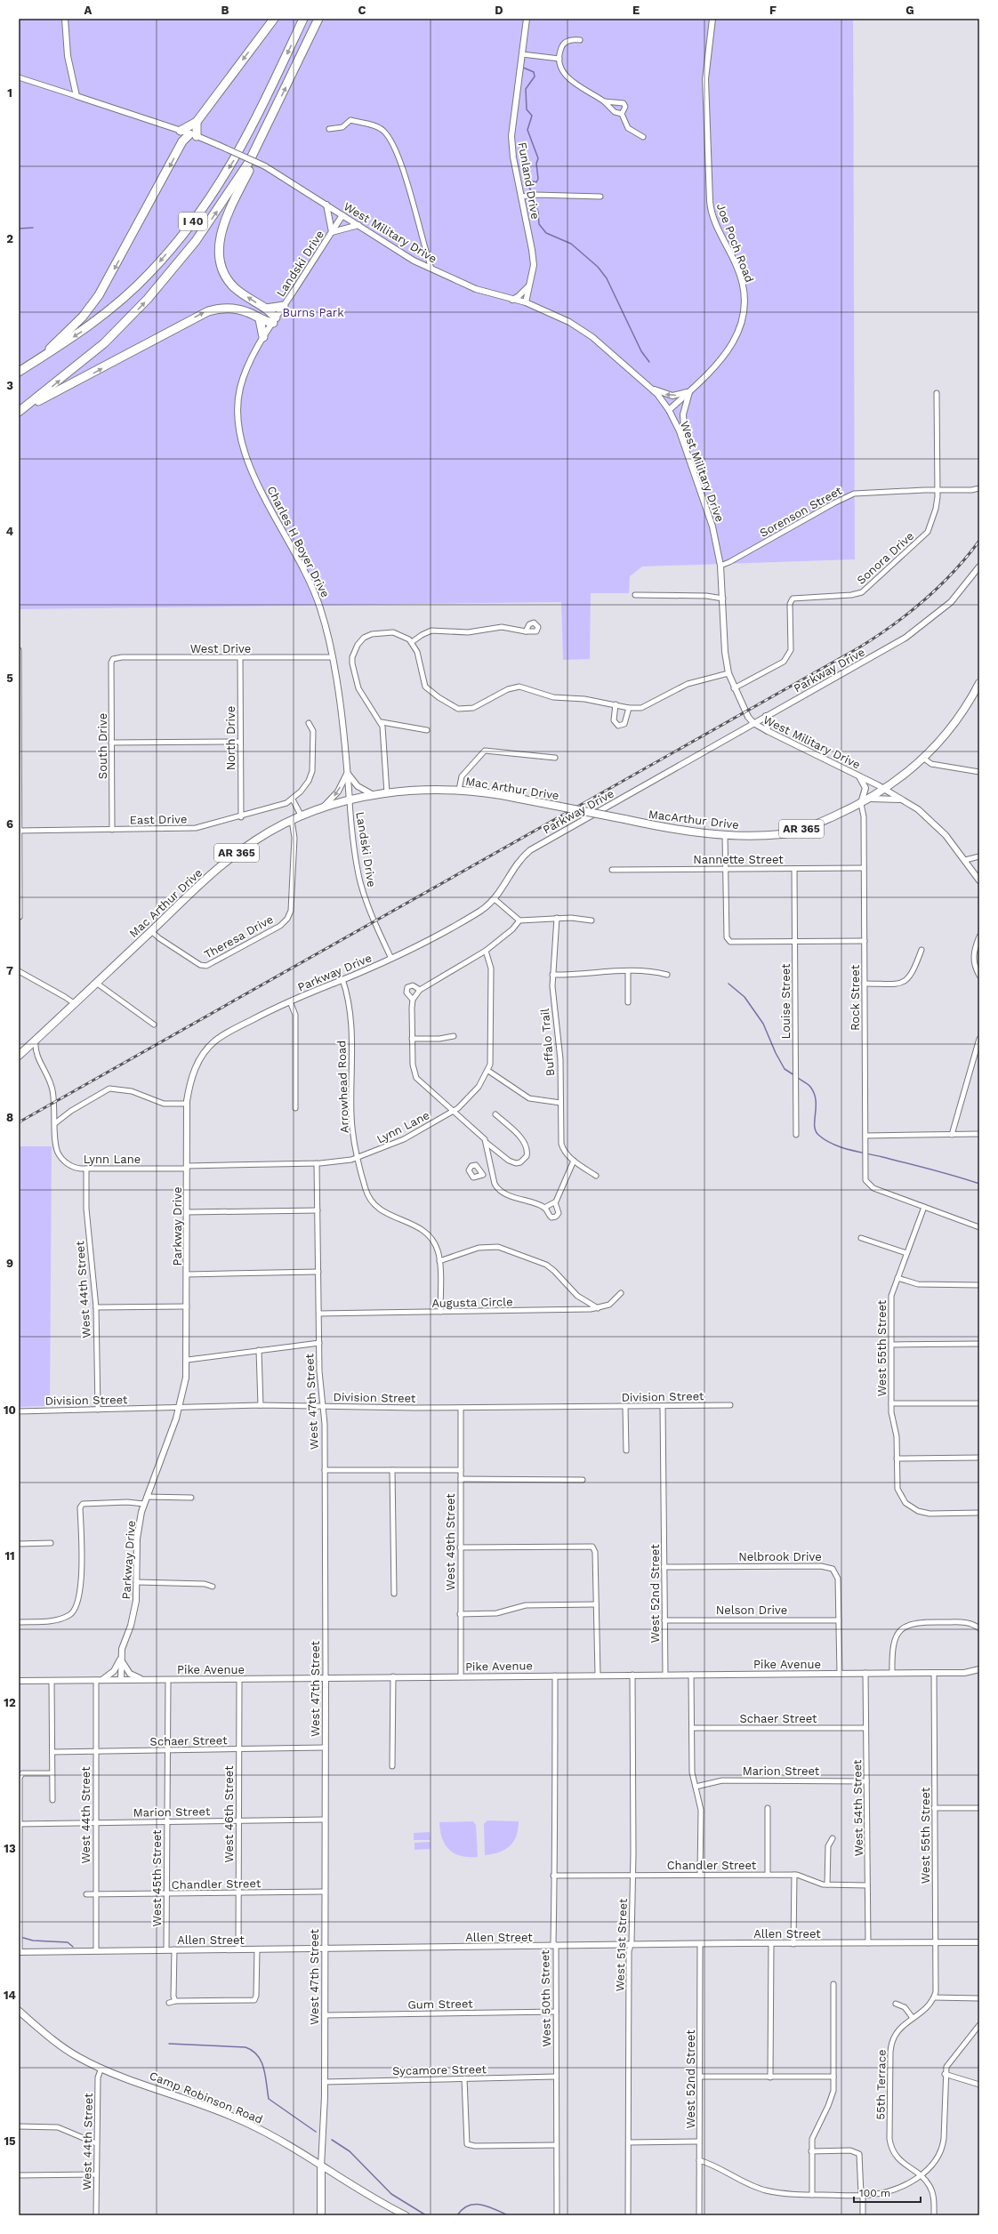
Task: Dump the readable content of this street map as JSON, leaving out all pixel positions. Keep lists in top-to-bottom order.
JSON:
{
  "streets": {
    "highway": ["I 40"],
    "main road": [
      "Mac Arthur Drive",
      "MacArthur Drive",
      "AR 365",
      "West 47th Street",
      "Camp Robinson Road"
    ],
    "street": [
      "Funland Drive",
      "West Military Drive",
      "Joe Poch Road",
      "Landski Drive",
      "Sorenson Street",
      "Charles H Boyer Drive",
      "Sonora Drive",
      "West Drive",
      "Parkway Drive",
      "North Drive",
      "South Drive",
      "East Drive",
      "Nannette Street",
      "Theresa Drive",
      "Rock Street",
      "Louise Street",
      "Buffalo Trail",
      "Arrowhead Road",
      "Lynn Lane",
      "West 44th Street",
      "Augusta Circle",
      "West 55th Street",
      "Division Street",
      "West 49th Street",
      "Nelbrook Drive",
      "West 52nd Street",
      "Nelson Drive",
      "Pike Avenue",
      "Schaer Street",
      "Marion Street",
      "West 54th Street",
      "West 46th Street",
      "Chandler Street",
      "West 45th Street",
      "Allen Street",
      "West 51st Street",
      "West 50th Street",
      "Gum Street",
      "Sycamore Street",
      "55th Terrace"
    ]
  },
  "crossings": [
    ["Funland Drive", "West Military Drive"],
    ["West Military Drive", "Joe Poch Road"],
    ["West Military Drive", "Landski Drive"],
    ["West Military Drive", "Sorenson Street"],
    ["West Military Drive", "Sonora Drive"],
    ["West Military Drive", "Parkway Drive"],
    ["West Military Drive", "MacArthur Drive"],
    ["Landski Drive", "Charles H Boyer Drive"],
    ["Landski Drive", "Parkway Drive"],
    ["Landski Drive", "Mac Arthur Drive"],
    ["Sorenson Street", "Sonora Drive"],
    ["Charles H Boyer Drive", "West Drive"],
    ["Charles H Boyer Drive", "Mac Arthur Drive"],
    ["West Drive", "North Drive"],
    ["West Drive", "South Drive"],
    ["Parkway Drive", "Arrowhead Road"],
    ["Parkway Drive", "Lynn Lane"],
    ["Parkway Drive", "Division Street"],
    ["Parkway Drive", "Pike Avenue"],
    ["North Drive", "East Drive"],
    ["South Drive", "East Drive"],
    ["Mac Arthur Drive", "MacArthur Drive"],
    ["Mac Arthur Drive", "Theresa Drive"],
    ["Mac Arthur Drive", "Lynn Lane"],
    ["MacArthur Drive", "Rock Street"],
    ["Nannette Street", "Rock Street"],
    ["Nannette Street", "Louise Street"],
    ["Rock Street", "West 55th Street"],
    ["Arrowhead Road", "Lynn Lane"],
    ["Arrowhead Road", "Augusta Circle"],
    ["Lynn Lane", "West 44th Street"],
    ["Lynn Lane", "West 47th Street"],
    ["West 44th Street", "Division Street"],
    ["West 44th Street", "Pike Avenue"],
    ["West 44th Street", "Schaer Street"],
    ["West 44th Street", "Marion Street"],
    ["West 44th Street", "Chandler Street"],
    ["West 44th Street", "Allen Street"],
    ["West 44th Street", "Camp Robinson Road"],
    ["Augusta Circle", "West 47th Street"],
    ["West 55th Street", "Pike Avenue"],
    ["West 55th Street", "Allen Street"],
    ["West 55th Street", "55th Terrace"],
    ["Division Street", "West 47th Street"],
    ["Division Street", "West 49th Street"],
    ["Division Street", "West 52nd Street"],
    ["West 47th Street", "Pike Avenue"],
    ["West 47th Street", "Schaer Street"],
    ["West 47th Street", "Marion Street"],
    ["West 47th Street", "Chandler Street"],
    ["West 47th Street", "Allen Street"],
    ["West 47th Street", "Gum Street"],
    ["West 47th Street", "Sycamore Street"],
    ["West 47th Street", "Camp Robinson Road"],
    ["West 49th Street", "Pike Avenue"],
    ["Nelbrook Drive", "West 52nd Street"],
    ["Nelbrook Drive", "Nelson Drive"],
    ["Nelbrook Drive", "Pike Avenue"],
    ["West 52nd Street", "Nelson Drive"],
    ["West 52nd Street", "Pike Avenue"],
    ["West 52nd Street", "Allen Street"],
    ["Pike Avenue", "West 54th Street"],
    ["Pike Avenue", "West 46th Street"],
    ["Pike Avenue", "West 45th Street"],
    ["Pike Avenue", "West 51st Street"],
    ["Pike Avenue", "West 50th Street"],
    ["Schaer Street", "West 54th Street"],
    ["Schaer Street", "West 46th Street"],
    ["Schaer Street", "West 45th Street"],
    ["Marion Street", "West 54th Street"],
    ["Marion Street", "West 46th Street"],
    ["Marion Street", "West 45th Street"],
    ["West 54th Street", "Chandler Street"],
    ["West 54th Street", "Allen Street"],
    ["West 46th Street", "Chandler Street"],
    ["West 46th Street", "Allen Street"],
    ["Chandler Street", "West 45th Street"],
    ["Chandler Street", "West 51st Street"],
    ["Chandler Street", "West 50th Street"],
    ["West 45th Street", "Allen Street"],
    ["Allen Street", "West 51st Street"],
    ["Allen Street", "West 50th Street"],
    ["West 50th Street", "Gum Street"],
    ["West 50th Street", "Sycamore Street"]
  ],
  "parks": ["Burns Park"],
  "scale_bar": "100 m",
  "grid": {
    "columns": [
      "A",
      "B",
      "C",
      "D",
      "E",
      "F",
      "G"
    ],
    "rows": [
      "1",
      "2",
      "3",
      "4",
      "5",
      "6",
      "7",
      "8",
      "9",
      "10",
      "11",
      "12",
      "13",
      "14",
      "15"
    ]
  }
}
